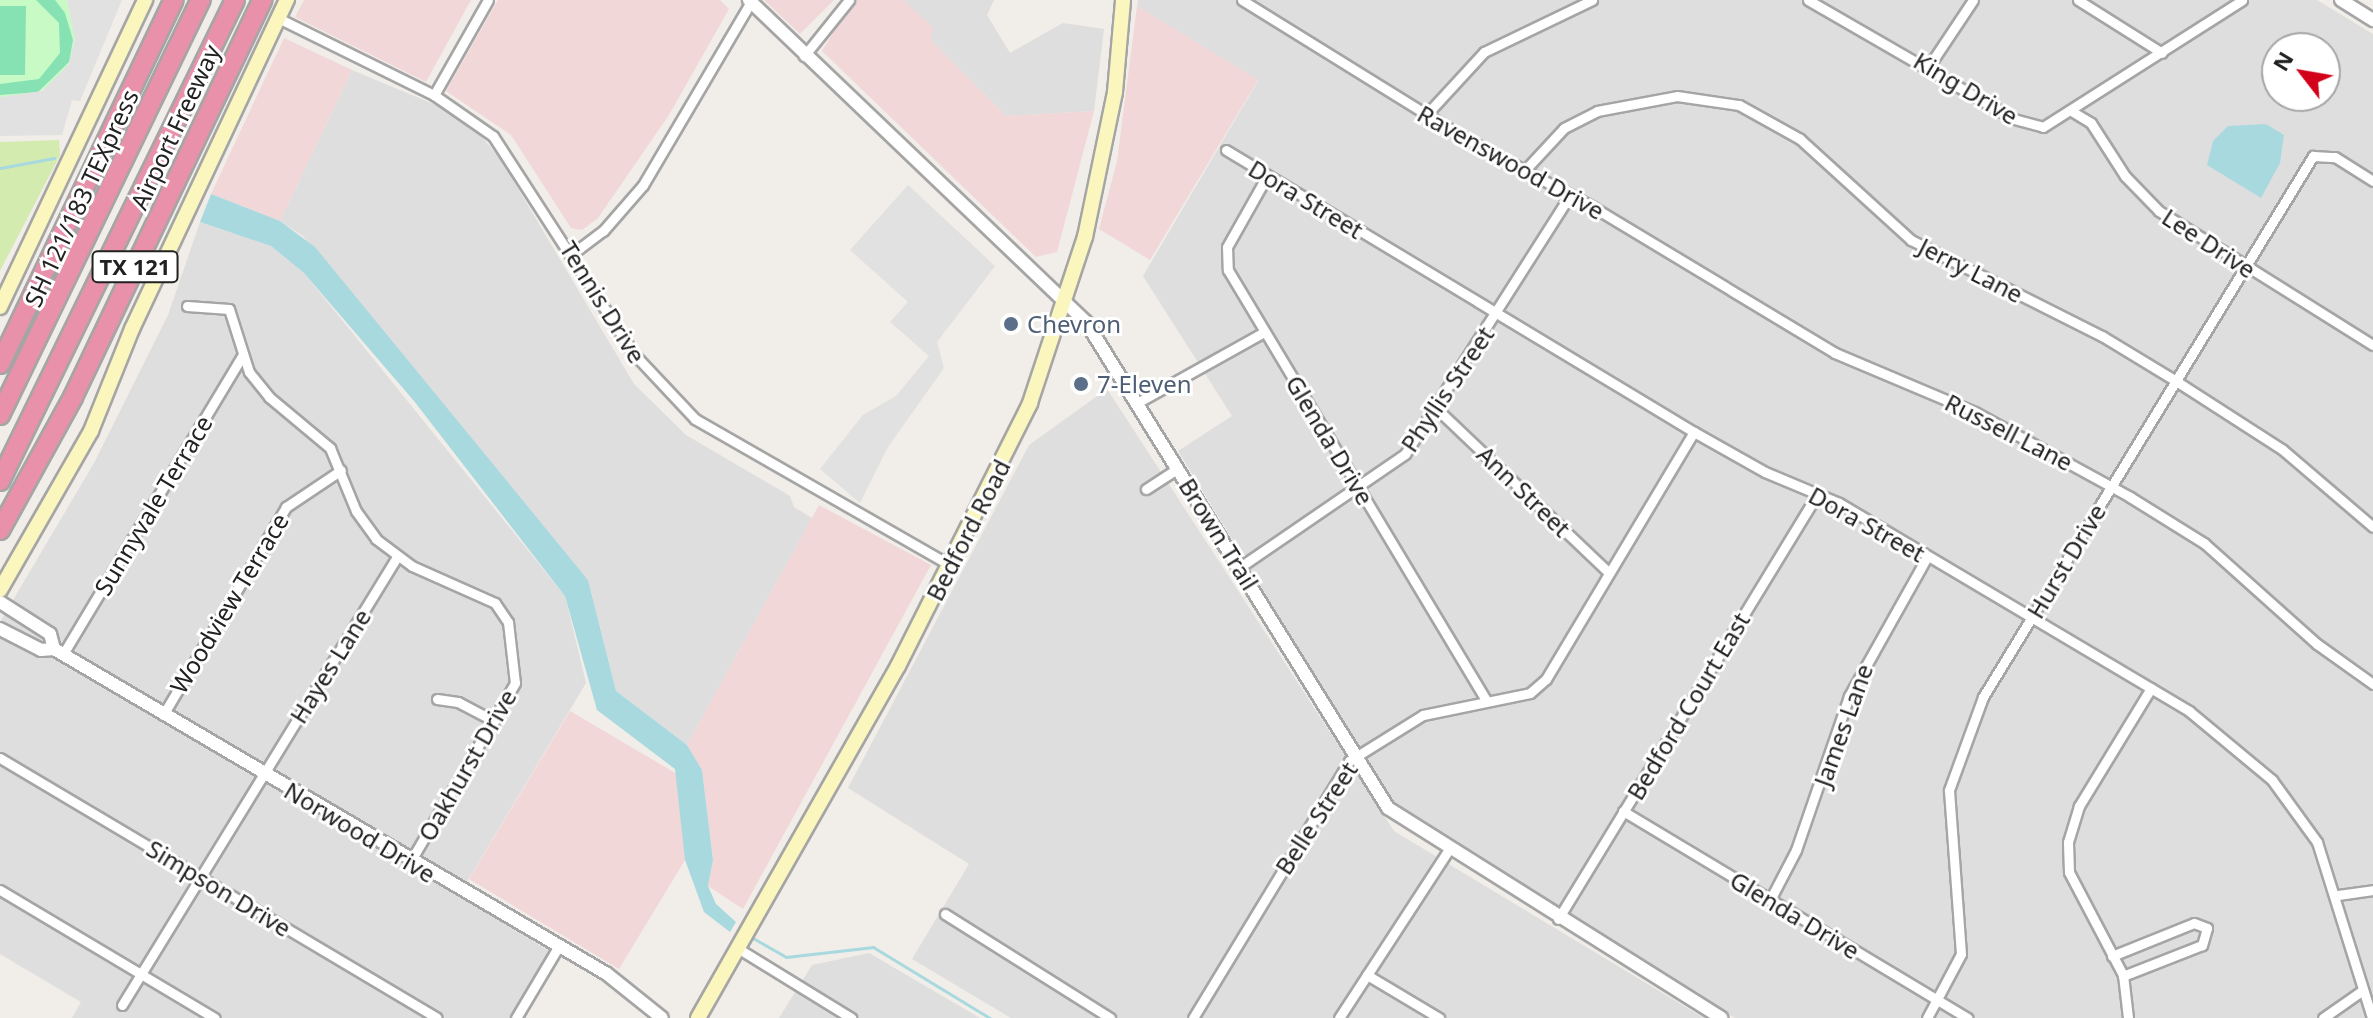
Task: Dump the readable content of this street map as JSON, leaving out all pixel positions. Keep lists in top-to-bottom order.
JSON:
{
  "streets": {
    "highway": ["Airport Freeway", "SH 121/183 TEXpress", "TX 121"],
    "main road": ["Bedford Road"],
    "street": [
      "King Drive",
      "Ravenswood Drive",
      "Dora Street",
      "Lee Drive",
      "Jerry Lane",
      "Tennis Drive",
      "Phyllis Street",
      "Russell Lane",
      "Glenda Drive",
      "Ann Street",
      "Sunnyvale Terrace",
      "Brown Trail",
      "Hurst Drive",
      "Woodview Terrace",
      "Hayes Lane",
      "Bedford Court East",
      "James Lane",
      "Oakhurst Drive",
      "Belle Street",
      "Norwood Drive",
      "Simpson Drive"
    ]
  },
  "crossings": [
    ["King Drive", "Lee Drive"],
    ["Airport Freeway", "Tennis Drive"],
    ["Ravenswood Drive", "Jerry Lane"],
    ["Ravenswood Drive", "Phyllis Street"],
    ["Ravenswood Drive", "Russell Lane"],
    ["Dora Street", "Phyllis Street"],
    ["Dora Street", "Glenda Drive"],
    ["Dora Street", "Hurst Drive"],
    ["Dora Street", "Bedford Court East"],
    ["Dora Street", "James Lane"],
    ["Dora Street", "Belle Street"],
    ["Lee Drive", "Hurst Drive"],
    ["Jerry Lane", "Hurst Drive"],
    ["Tennis Drive", "Bedford Road"],
    ["Phyllis Street", "Glenda Drive"],
    ["Phyllis Street", "Ann Street"],
    ["Phyllis Street", "Brown Trail"],
    ["Russell Lane", "Hurst Drive"],
    ["Glenda Drive", "Hurst Drive"],
    ["Glenda Drive", "Bedford Court East"],
    ["Glenda Drive", "James Lane"],
    ["Glenda Drive", "Belle Street"],
    ["Ann Street", "Belle Street"],
    ["Sunnyvale Terrace", "Oakhurst Drive"],
    ["Sunnyvale Terrace", "Norwood Drive"],
    ["Bedford Road", "Brown Trail"],
    ["Brown Trail", "Bedford Court East"],
    ["Brown Trail", "Belle Street"],
    ["Woodview Terrace", "Oakhurst Drive"],
    ["Woodview Terrace", "Norwood Drive"],
    ["Hayes Lane", "Oakhurst Drive"],
    ["Hayes Lane", "Norwood Drive"],
    ["Hayes Lane", "Simpson Drive"],
    ["Oakhurst Drive", "Norwood Drive"]
  ],
  "places": ["Chevron", "7-Eleven"],
  "north": "top left"
}
